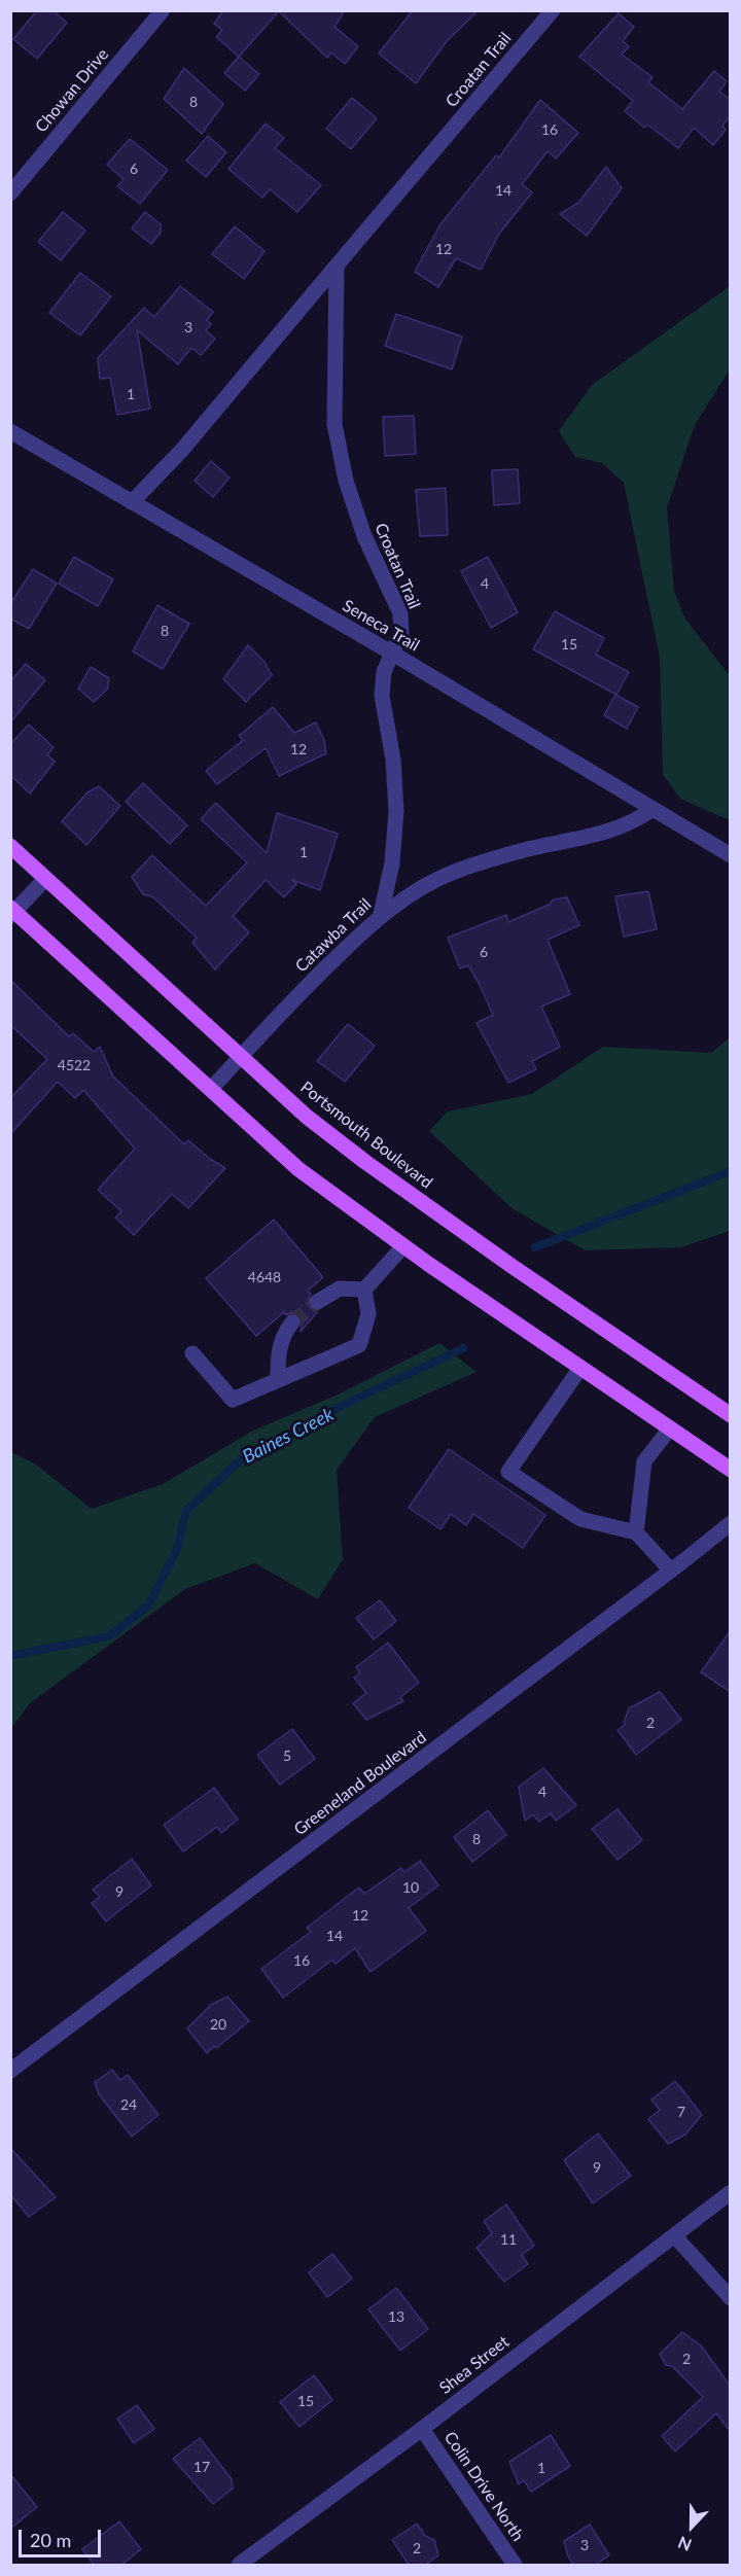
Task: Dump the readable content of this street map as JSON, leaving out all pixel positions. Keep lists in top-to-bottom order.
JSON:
{
  "streets": {
    "main road": ["Portsmouth Boulevard"],
    "street": [
      "Croatan Trail",
      "Chowan Drive",
      "Seneca Trail",
      "Catawba Trail",
      "Greeneland Boulevard",
      "Shea Street",
      "Colin Drive North"
    ]
  },
  "crossings": [
    ["Croatan Trail", "Seneca Trail"],
    ["Croatan Trail", "Catawba Trail"],
    ["Seneca Trail", "Catawba Trail"],
    ["Catawba Trail", "Portsmouth Boulevard"],
    ["Shea Street", "Colin Drive North"]
  ],
  "water": ["Baines Creek"],
  "house_numbers": [
    "8",
    "16",
    "6",
    "14",
    "12",
    "3",
    "1",
    "4",
    "8",
    "15",
    "12",
    "1",
    "6",
    "4522",
    "4648",
    "2",
    "5",
    "4",
    "8",
    "10",
    "9",
    "12",
    "14",
    "16",
    "20",
    "24",
    "7",
    "9",
    "11",
    "13",
    "2",
    "15",
    "17",
    "1",
    "3",
    "2"
  ],
  "scale_bar": "20 m",
  "north": "bottom"
}
